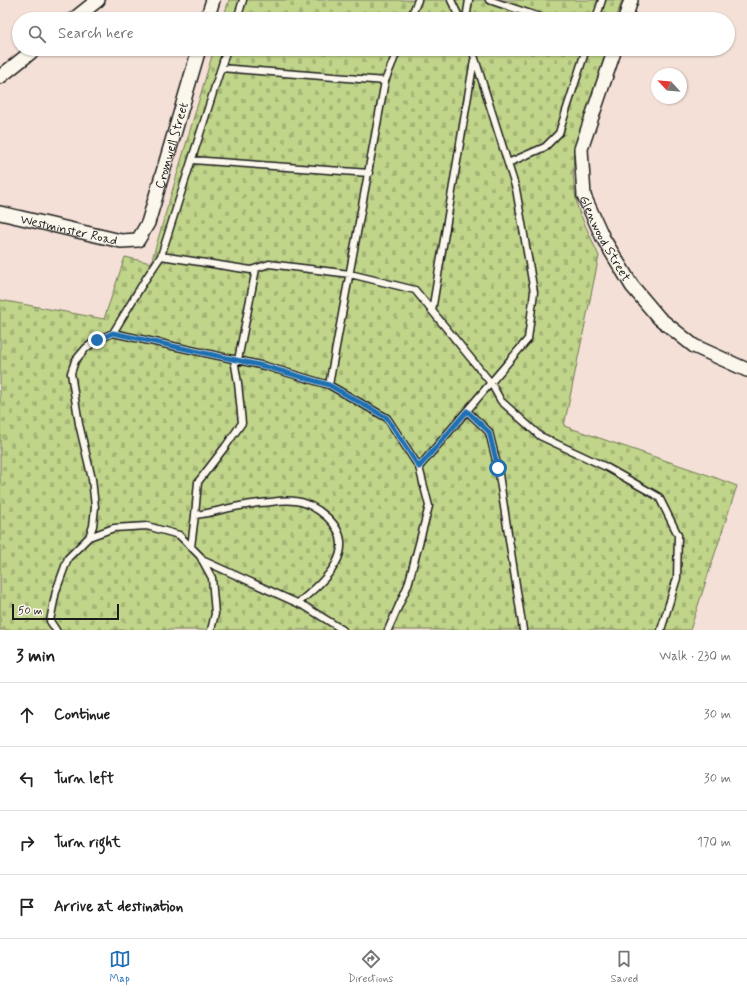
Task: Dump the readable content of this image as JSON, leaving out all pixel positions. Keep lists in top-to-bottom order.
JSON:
{
  "streets": {
    "street": ["Cromwell Street", "Westminster Road", "Glenwood Street"]
  },
  "crossings": [
    ["Cromwell Street", "Westminster Road"]
  ],
  "scale_bar": "50 m",
  "north": "top left",
  "page": {
    "search": "Search here",
    "scale": "50 m",
    "heading": ["3 min", "Walk · 230 m"],
    "list": [
      ["Continue", "30 m"],
      ["Turn left", "30 m"],
      ["Turn right", "170 m"],
      "Arrive at destination"
    ],
    "nav": ["Map", "Directions", "Saved"]
  }
}
